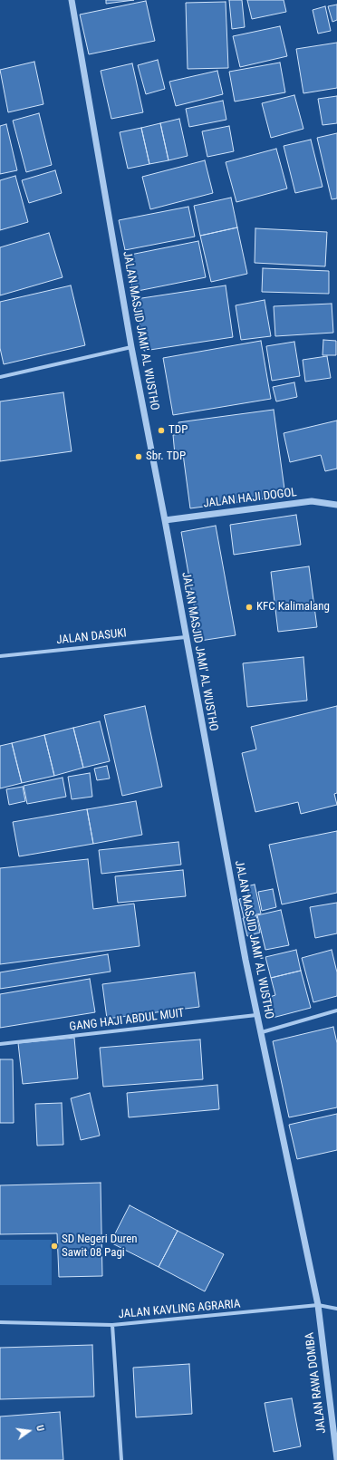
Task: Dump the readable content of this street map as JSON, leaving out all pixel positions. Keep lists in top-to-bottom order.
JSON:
{
  "streets": {
    "street": [
      "JALAN MASJID JAMI' AL WUSTHO",
      "JALAN HAJI DOGOL",
      "JALAN DASUKI",
      "GANG HAJI ABDUL MUIT",
      "JALAN KAVLING AGRARIA",
      "JALAN RAWA DOMBA"
    ]
  },
  "crossings": [
    ["JALAN MASJID JAMI' AL WUSTHO", "JALAN HAJI DOGOL"],
    ["JALAN MASJID JAMI' AL WUSTHO", "JALAN DASUKI"],
    ["JALAN MASJID JAMI' AL WUSTHO", "GANG HAJI ABDUL MUIT"],
    ["JALAN MASJID JAMI' AL WUSTHO", "JALAN KAVLING AGRARIA"],
    ["JALAN MASJID JAMI' AL WUSTHO", "JALAN RAWA DOMBA"],
    ["JALAN KAVLING AGRARIA", "JALAN RAWA DOMBA"]
  ],
  "places": [
    "TDP",
    "Sbr. TDP",
    "KFC Kalimalang",
    "SD Negeri Duren Sawit 08 Pagi"
  ],
  "north": "right"
}
